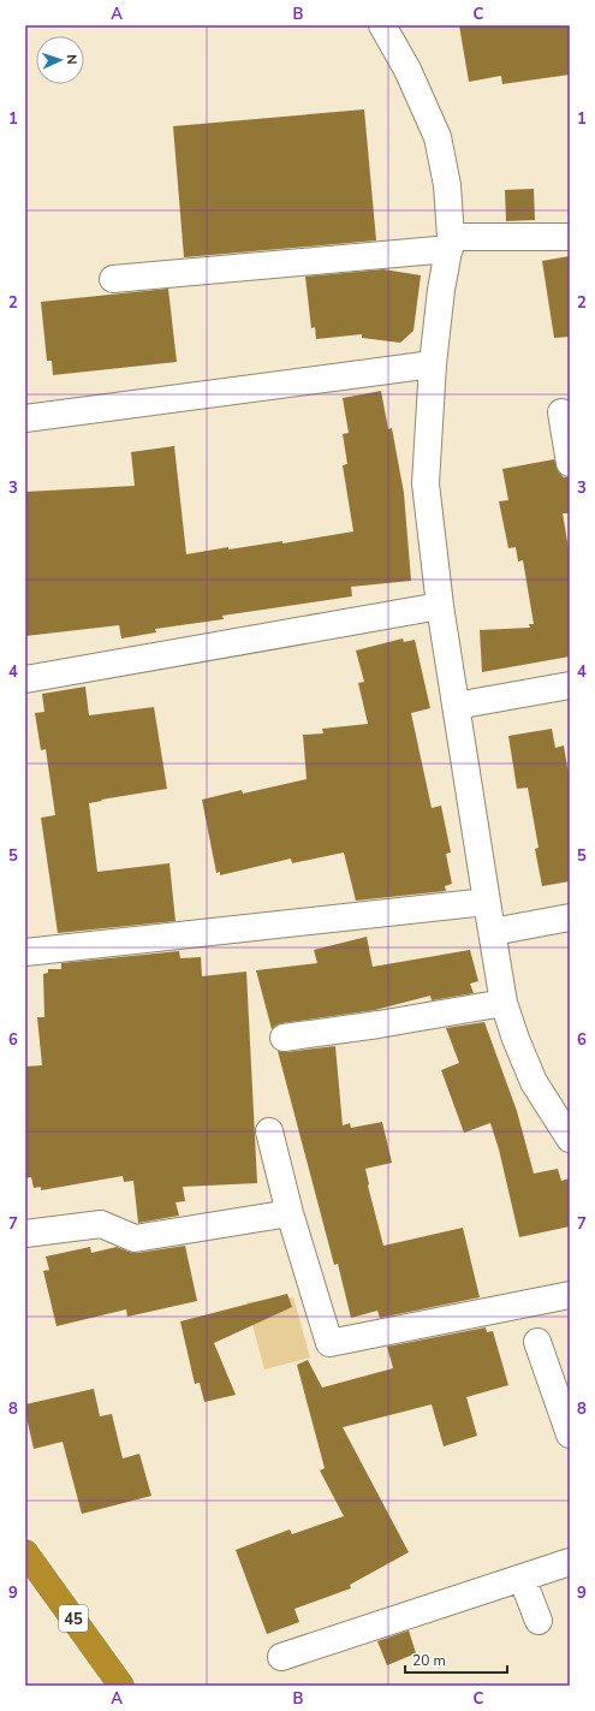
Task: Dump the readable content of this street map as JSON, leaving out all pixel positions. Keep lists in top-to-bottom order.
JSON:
{
  "streets": {
    "highway": ["45"]
  },
  "scale_bar": "20 m",
  "north": "right",
  "grid": {
    "columns": ["A", "B", "C"],
    "rows": [
      "1",
      "2",
      "3",
      "4",
      "5",
      "6",
      "7",
      "8",
      "9"
    ]
  }
}
